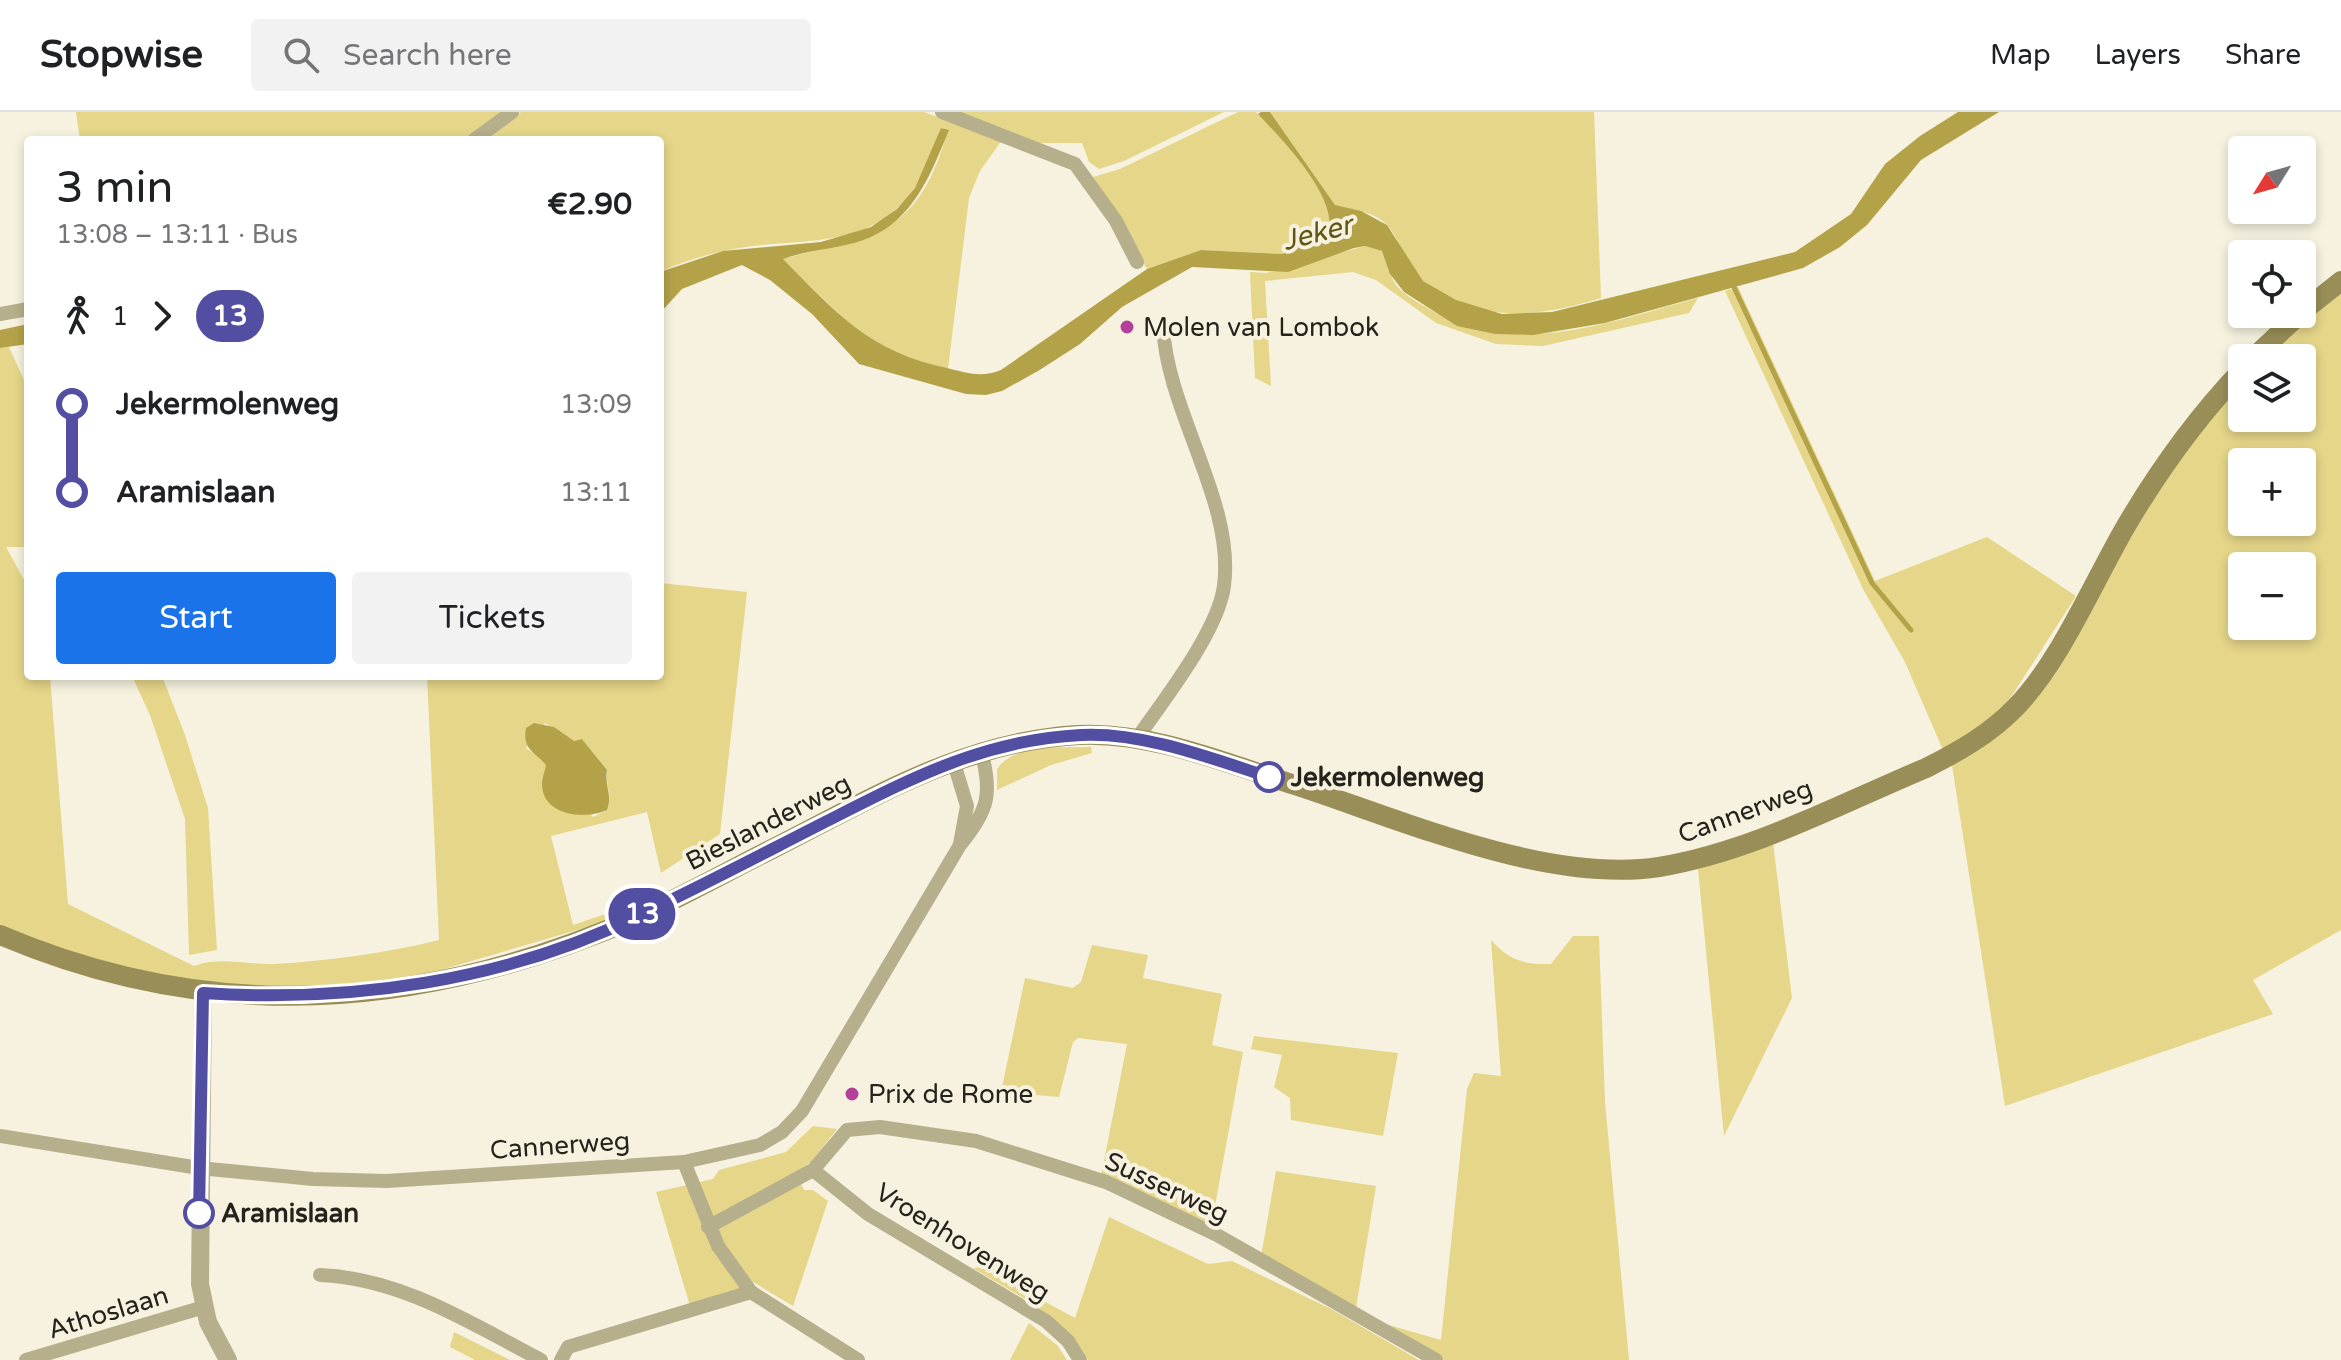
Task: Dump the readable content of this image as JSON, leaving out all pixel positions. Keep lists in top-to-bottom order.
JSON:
{
  "streets": {
    "main road": ["Cannerweg", "Bieslanderweg"],
    "street": ["Susserweg", "Vroenhovenweg", "Athoslaan"]
  },
  "crossings": [
    ["Cannerweg", "Bieslanderweg"],
    ["Susserweg", "Vroenhovenweg"]
  ],
  "water": ["Jeker"],
  "places": [
    "Molen van Lombok",
    "Jekermolenweg",
    "Prix de Rome",
    "Aramislaan"
  ],
  "lines": ["bus line 13"],
  "north": "bottom left",
  "page": {
    "header": "Stopwise",
    "search": "Search here",
    "nav": ["Map", "Layers", "Share"],
    "on_map": "13",
    "map_buttons": ["+", "−"],
    "heading": ["3 min", "13:08 – 13:11 · Bus", "€2.90"],
    "legs": ["1", "13"],
    "list": [
      {
        "name": "Jekermolenweg",
        "value": "13:09"
      },
      {
        "name": "Aramislaan",
        "value": "13:11"
      }
    ],
    "buttons": ["Start", "Tickets"]
  }
}
